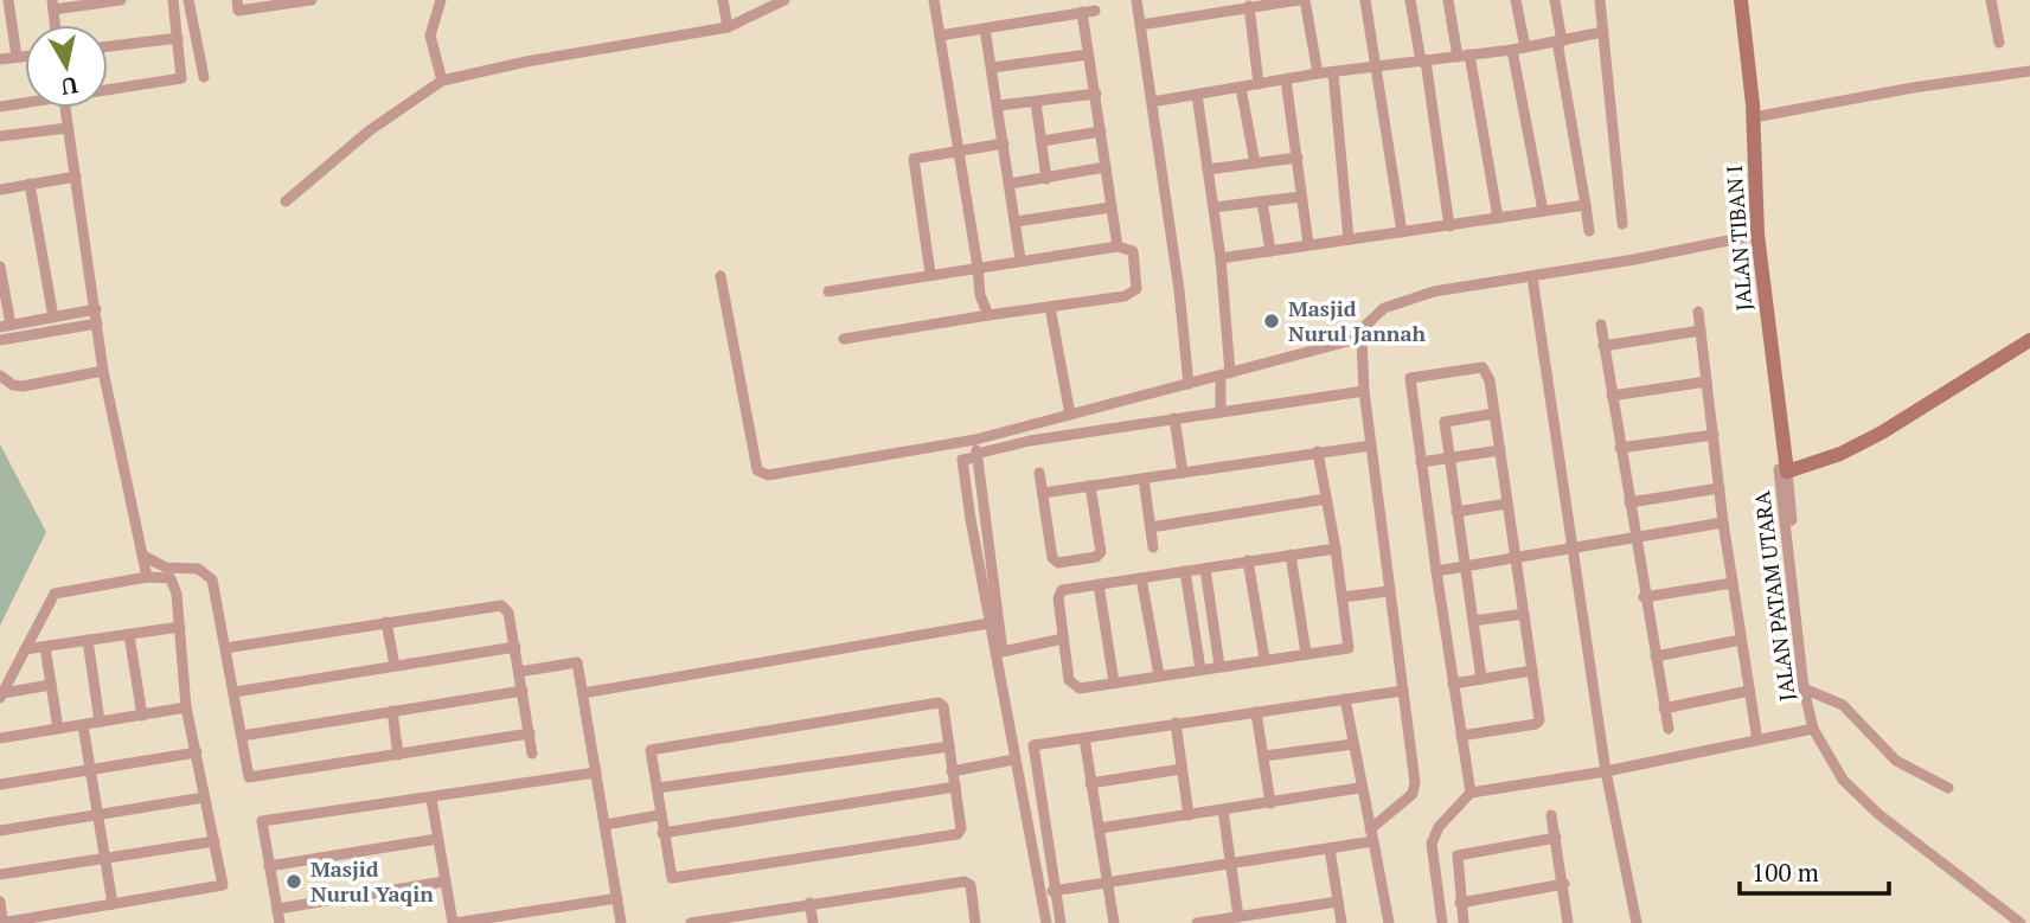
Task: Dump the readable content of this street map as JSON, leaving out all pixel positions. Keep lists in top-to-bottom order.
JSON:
{
  "streets": {
    "street": ["JALAN TIBAN I", "JALAN PATAM UTARA"]
  },
  "crossings": [
    ["JALAN TIBAN I", "JALAN PATAM UTARA"]
  ],
  "places": ["Masjid Nurul Jannah", "Masjid Nurul Yaqin"],
  "scale_bar": "100 m",
  "north": "bottom"
}
